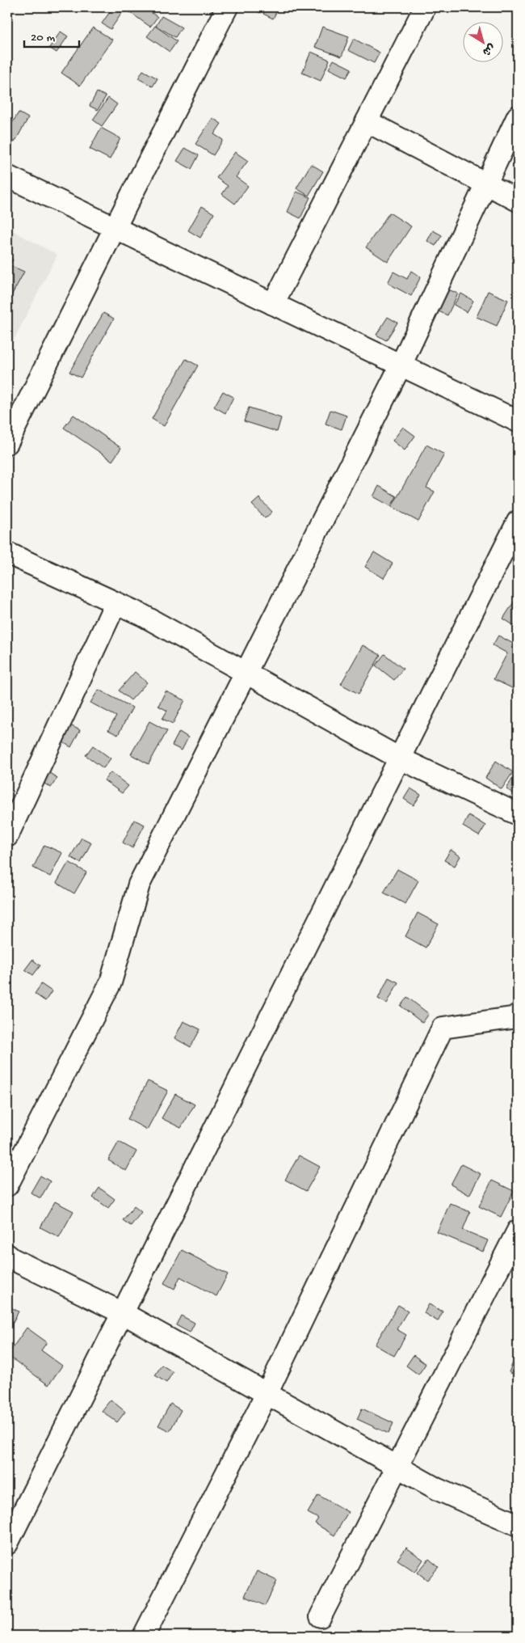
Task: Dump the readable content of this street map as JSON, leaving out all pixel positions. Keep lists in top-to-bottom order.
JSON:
{
  "scale_bar": "20 m",
  "north": "bottom right"
}
